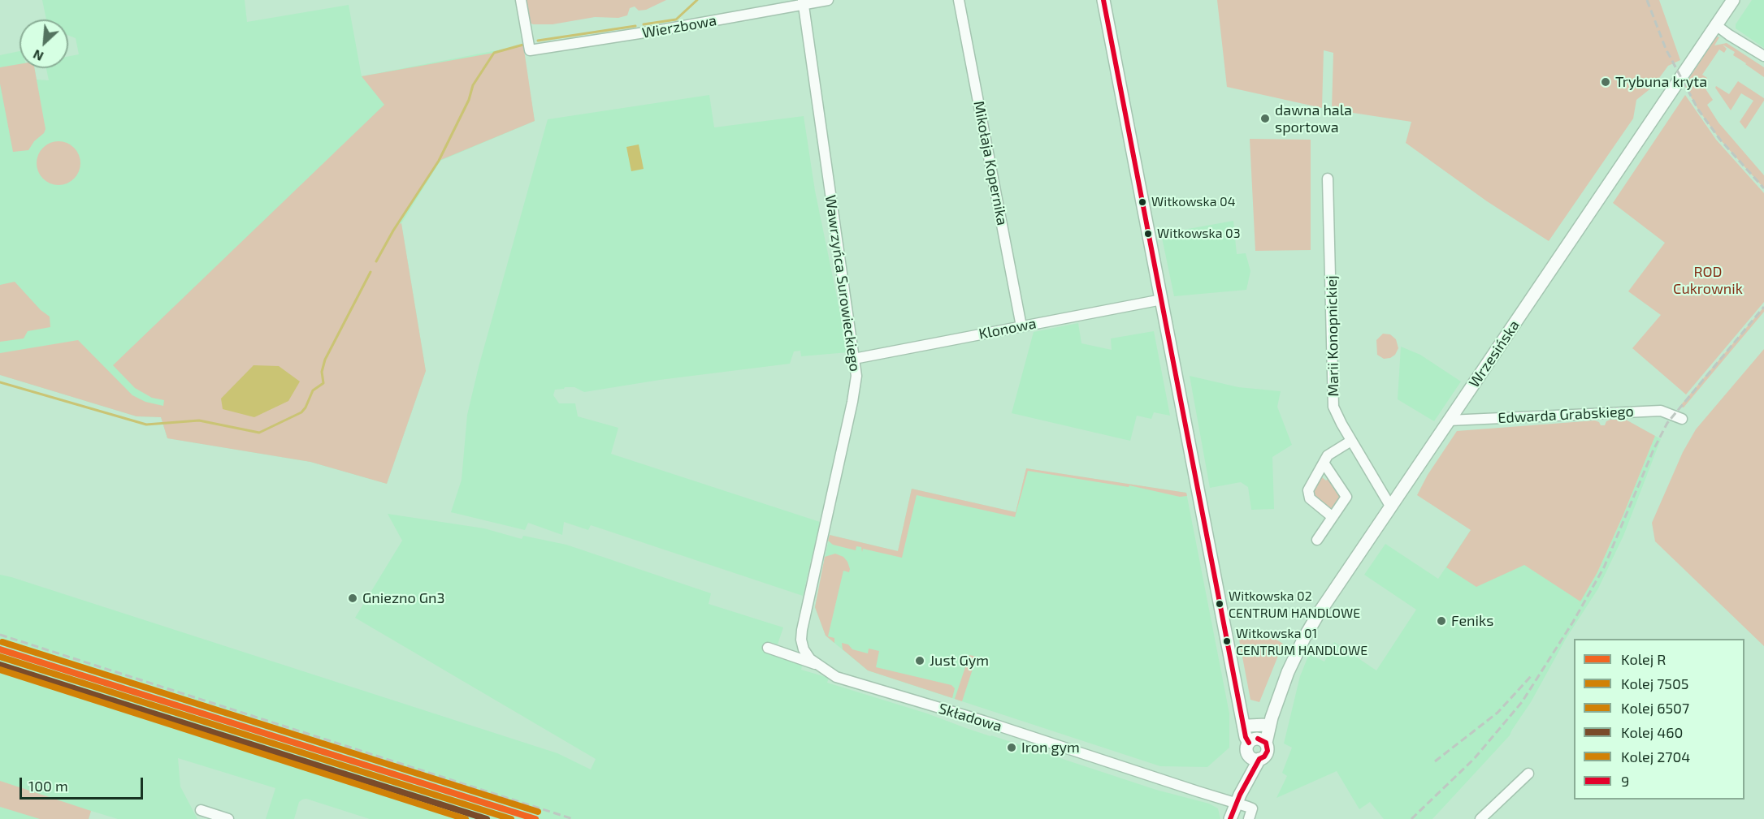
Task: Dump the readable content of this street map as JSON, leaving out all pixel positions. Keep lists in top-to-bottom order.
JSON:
{
  "streets": {
    "street": [
      "Wierzbowa",
      "Mikołaja Kopernika",
      "Wawrzyńca Surowieckiego",
      "Klonowa",
      "Marii Konopnickiej",
      "Wrzesińska",
      "Edwarda Grabskiego",
      "Składowa"
    ]
  },
  "crossings": [
    ["Wierzbowa", "Wawrzyńca Surowieckiego"],
    ["Mikołaja Kopernika", "Klonowa"],
    ["Wawrzyńca Surowieckiego", "Klonowa"],
    ["Wawrzyńca Surowieckiego", "Składowa"],
    ["Marii Konopnickiej", "Wrzesińska"],
    ["Wrzesińska", "Edwarda Grabskiego"]
  ],
  "parks": ["ROD Cukrownik"],
  "places": [
    "Trybuna kryta",
    "dawna hala sportowa",
    "Witkowska 04",
    "Witkowska 03",
    "Gniezno Gn3",
    "Witkowska 02 CENTRUM HANDLOWE",
    "Feniks",
    "Witkowska 01 CENTRUM HANDLOWE",
    "Just Gym",
    "Iron gym"
  ],
  "lines": [
    "transit line 9",
    "rail line 6507",
    "rail line R",
    "rail line 7505",
    "rail line 460",
    "rail line 2704"
  ],
  "legend": [
    "Kolej R",
    "Kolej 7505",
    "Kolej 6507",
    "Kolej 460",
    "Kolej 2704",
    "9"
  ],
  "scale_bar": "100 m",
  "north": "bottom left"
}
